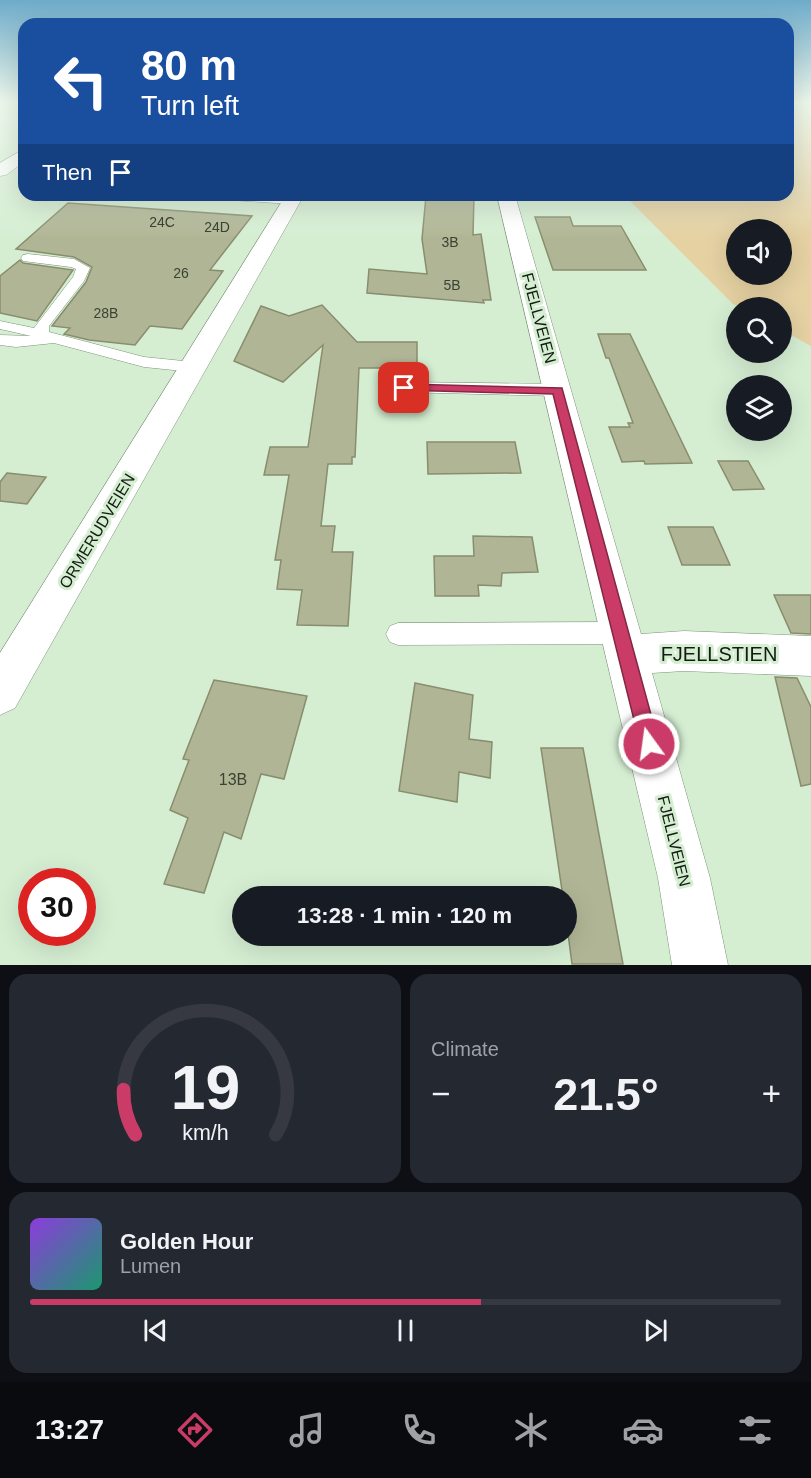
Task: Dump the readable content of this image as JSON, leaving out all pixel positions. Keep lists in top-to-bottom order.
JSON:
{
  "streets": {
    "street": ["FJELLVEIEN", "ORMERUDVEIEN", "FJELLSTIEN"]
  },
  "crossings": [
    ["FJELLVEIEN", "FJELLSTIEN"]
  ],
  "house_numbers": [
    "24C",
    "24D",
    "3B",
    "26",
    "5B",
    "28B",
    "13B"
  ],
  "page": {
    "turn": ["80 m", "Turn left"],
    "then": "Then",
    "limit": "30",
    "trip": "13:28 · 1 min · 120 m",
    "tile": "Climate",
    "heat": ["−", "21.5°", "+"],
    "song": ["Golden Hour", "Lumen"],
    "tabs": "13:27",
    "gauge": ["19", "km/h"]
  }
}
